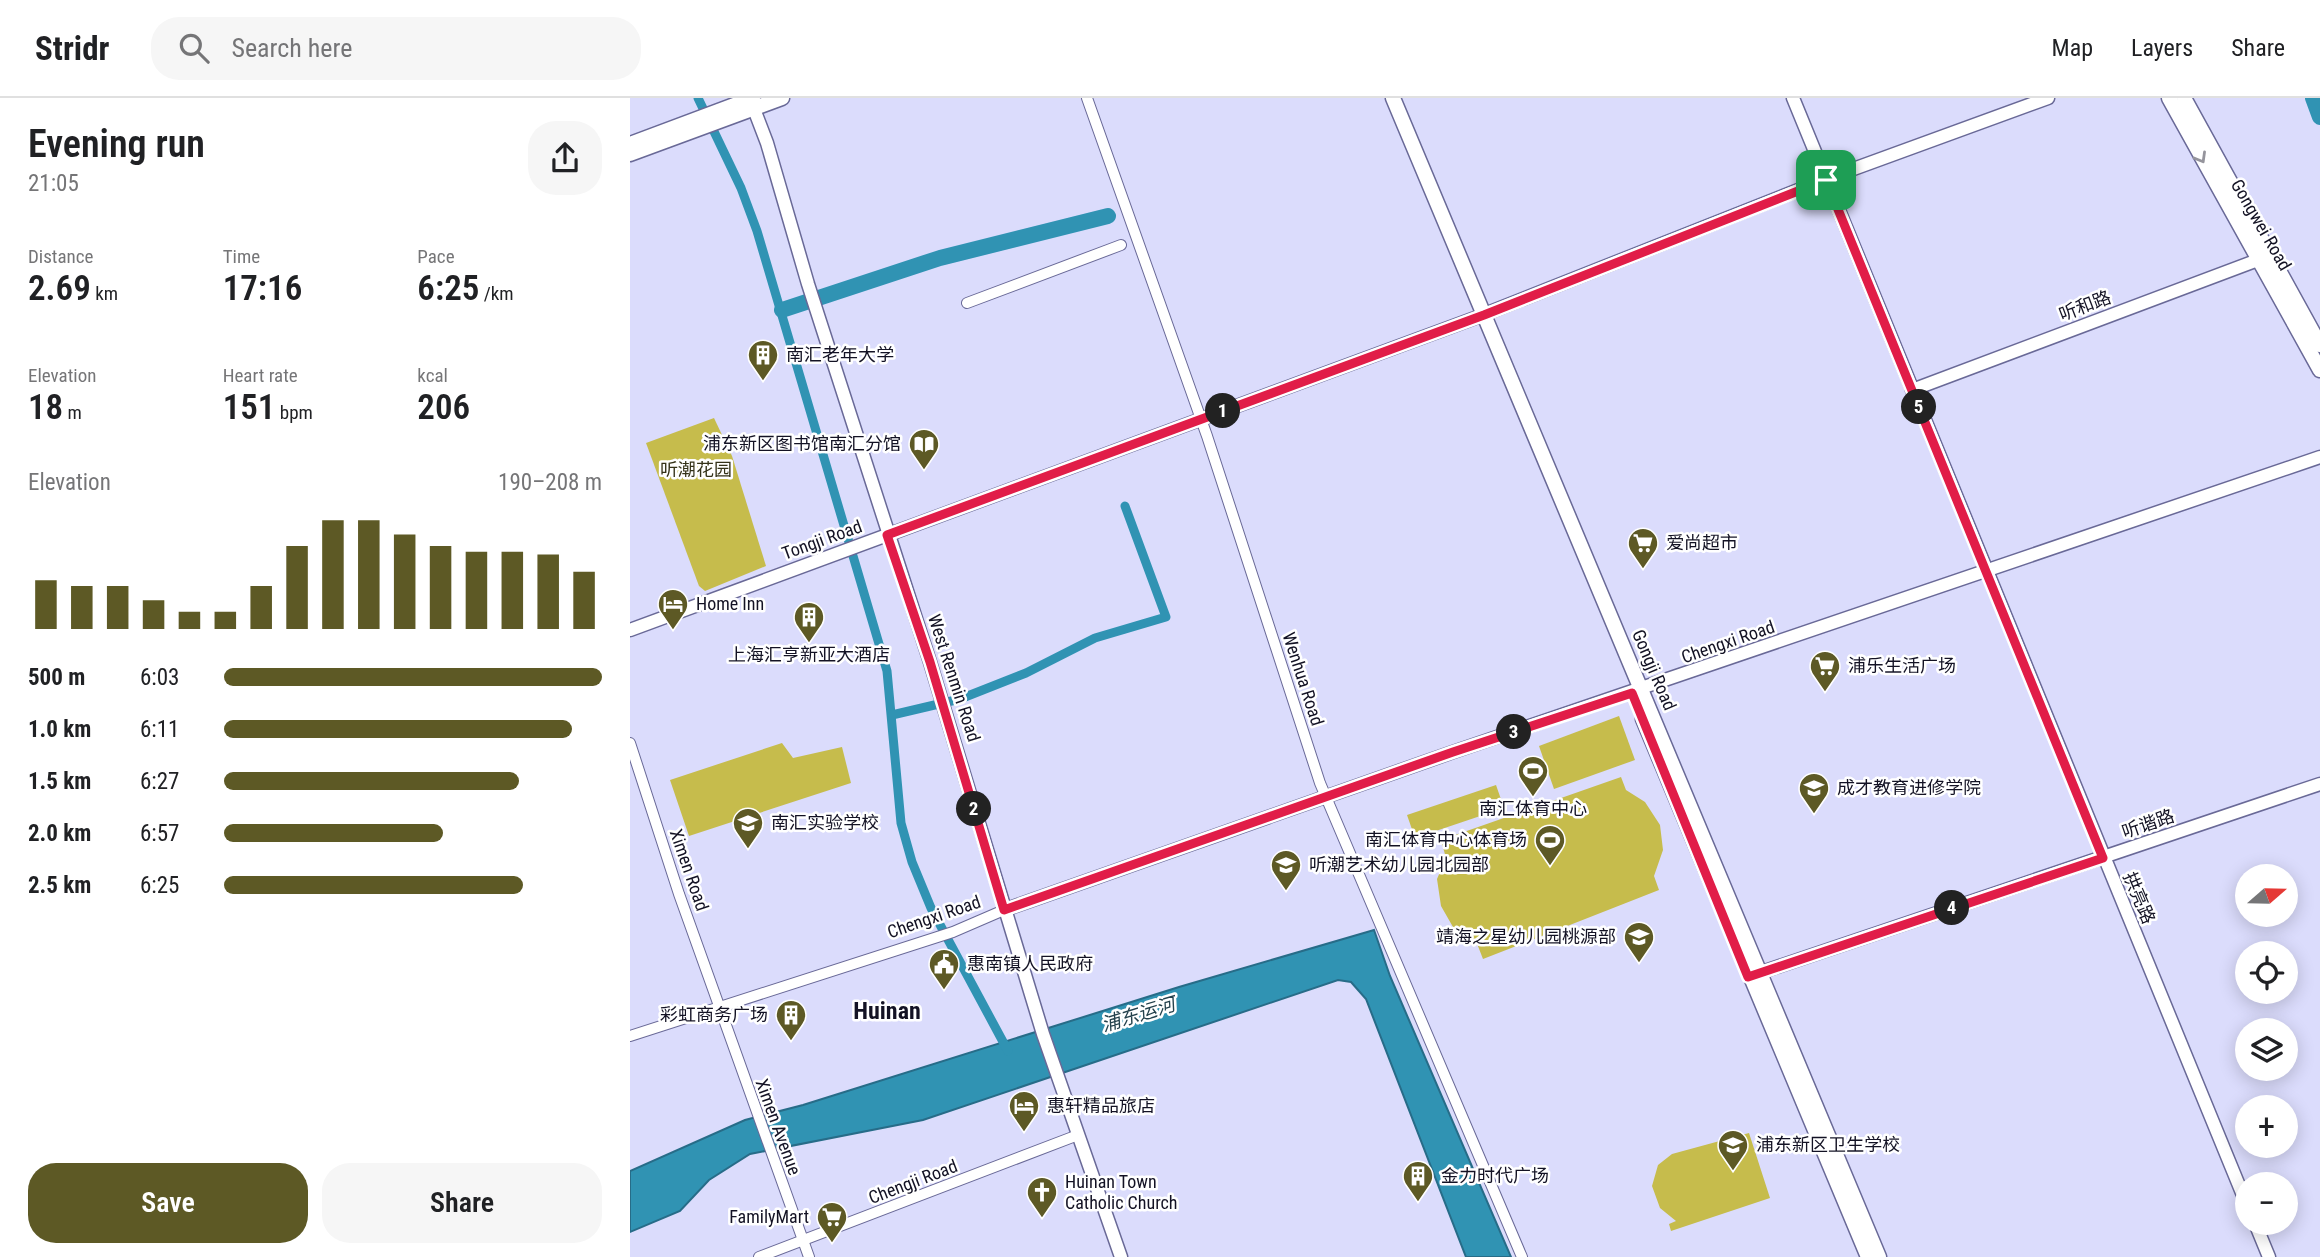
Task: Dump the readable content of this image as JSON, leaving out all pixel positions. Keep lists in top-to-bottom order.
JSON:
{
  "streets": {
    "main road": ["Gongwei Road", "Gongji Road"],
    "street": [
      "听和路",
      "Tongji Road",
      "Chengxi Road",
      "West Renmin Road",
      "Wenhua Road",
      "听谐路",
      "Ximen Road",
      "拱亮路",
      "Ximen Avenue",
      "Chengji Road"
    ]
  },
  "crossings": [
    ["Gongwei Road", "听和路"],
    ["听和路", "拱亮路"],
    ["Tongji Road", "Gongji Road"],
    ["Tongji Road", "West Renmin Road"],
    ["Tongji Road", "Wenhua Road"],
    ["Tongji Road", "拱亮路"],
    ["Chengxi Road", "Gongji Road"],
    ["Chengxi Road", "West Renmin Road"],
    ["Chengxi Road", "Wenhua Road"],
    ["Chengxi Road", "Ximen Road"],
    ["Chengxi Road", "拱亮路"],
    ["Chengxi Road", "Ximen Avenue"],
    ["Gongji Road", "听谐路"],
    ["West Renmin Road", "Chengji Road"],
    ["听谐路", "拱亮路"],
    ["Ximen Road", "Ximen Avenue"],
    ["Ximen Avenue", "Chengji Road"]
  ],
  "districts": ["Huinan"],
  "water": ["浦东运河"],
  "parks": ["听潮花园"],
  "places": {
    "building": [
      "南汇老年大学",
      "上海汇亨新亚大酒店",
      "彩虹商务广场",
      "金力时代广场"
    ],
    "library": ["浦东新区图书馆南汇分馆"],
    "supermarket": ["爱尚超市", "浦乐生活广场", "FamilyMart"],
    "hotel": ["Home Inn", "惠轩精品旅店"],
    "sports": ["南汇体育中心", "南汇体育中心体育场"],
    "school or university": [
      "成才教育进修学院",
      "南汇实验学校",
      "听潮艺术幼儿园北园部",
      "靖海之星幼儿园桃源部",
      "浦东新区卫生学校"
    ],
    "public building": ["惠南镇人民政府"],
    "church": ["Huinan Town Catholic Church"]
  },
  "north": "right",
  "page": {
    "header": "Stridr",
    "search": "Search here",
    "nav": ["Map", "Layers", "Share"],
    "heading": ["Evening run", "21:05"],
    "stats": [
      ["Distance", "2.69 km"],
      ["Time", "17:16"],
      ["Pace", "6:25 /km"],
      ["Elevation", "18 m"],
      ["Heart rate", "151 bpm"],
      ["kcal", "206"]
    ],
    "pins": [
      "5",
      "1",
      "3",
      "2",
      "4"
    ],
    "chart": ["Elevation", "190–208 m"],
    "list": [
      {
        "name": "500 m",
        "note": "6:03"
      },
      {
        "name": "1.0 km",
        "note": "6:11"
      },
      {
        "name": "1.5 km",
        "note": "6:27"
      },
      {
        "name": "2.0 km",
        "note": "6:57"
      },
      {
        "name": "2.5 km",
        "note": "6:25"
      }
    ],
    "map_buttons": ["+", "−"],
    "buttons": ["Save", "Share"]
  }
}
